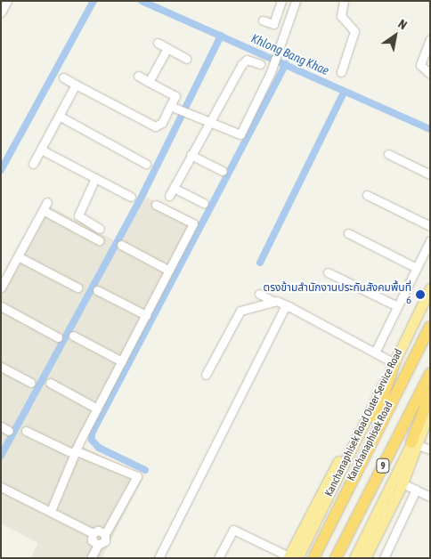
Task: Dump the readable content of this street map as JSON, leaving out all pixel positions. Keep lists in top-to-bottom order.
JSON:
{
  "streets": {
    "highway": ["Kanchanaphisek Road", "9"],
    "main road": ["Kanchanaphisek Road Outer Service Road"]
  },
  "water": ["Khlong Bang Khae"],
  "places": ["ตรงข้ามสำนักงานประกันสังคมพื้นที่ 6"],
  "north": "top right"
}
